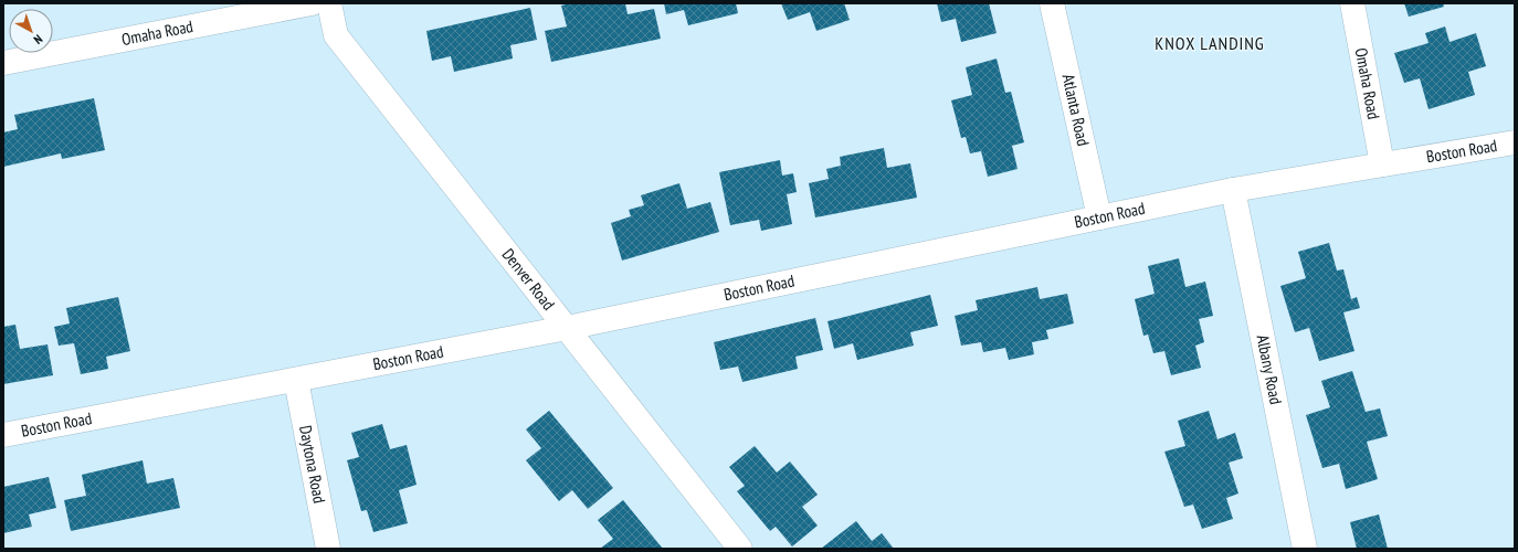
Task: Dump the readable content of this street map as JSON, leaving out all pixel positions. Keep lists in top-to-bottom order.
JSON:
{
  "streets": {
    "street": [
      "Omaha Road",
      "Atlanta Road",
      "Boston Road",
      "Denver Road",
      "Albany Road",
      "Daytona Road"
    ]
  },
  "crossings": [
    ["Omaha Road", "Boston Road"],
    ["Atlanta Road", "Boston Road"],
    ["Boston Road", "Denver Road"],
    ["Boston Road", "Albany Road"],
    ["Boston Road", "Daytona Road"]
  ],
  "districts": ["KNOX LANDING"],
  "north": "bottom right"
}
